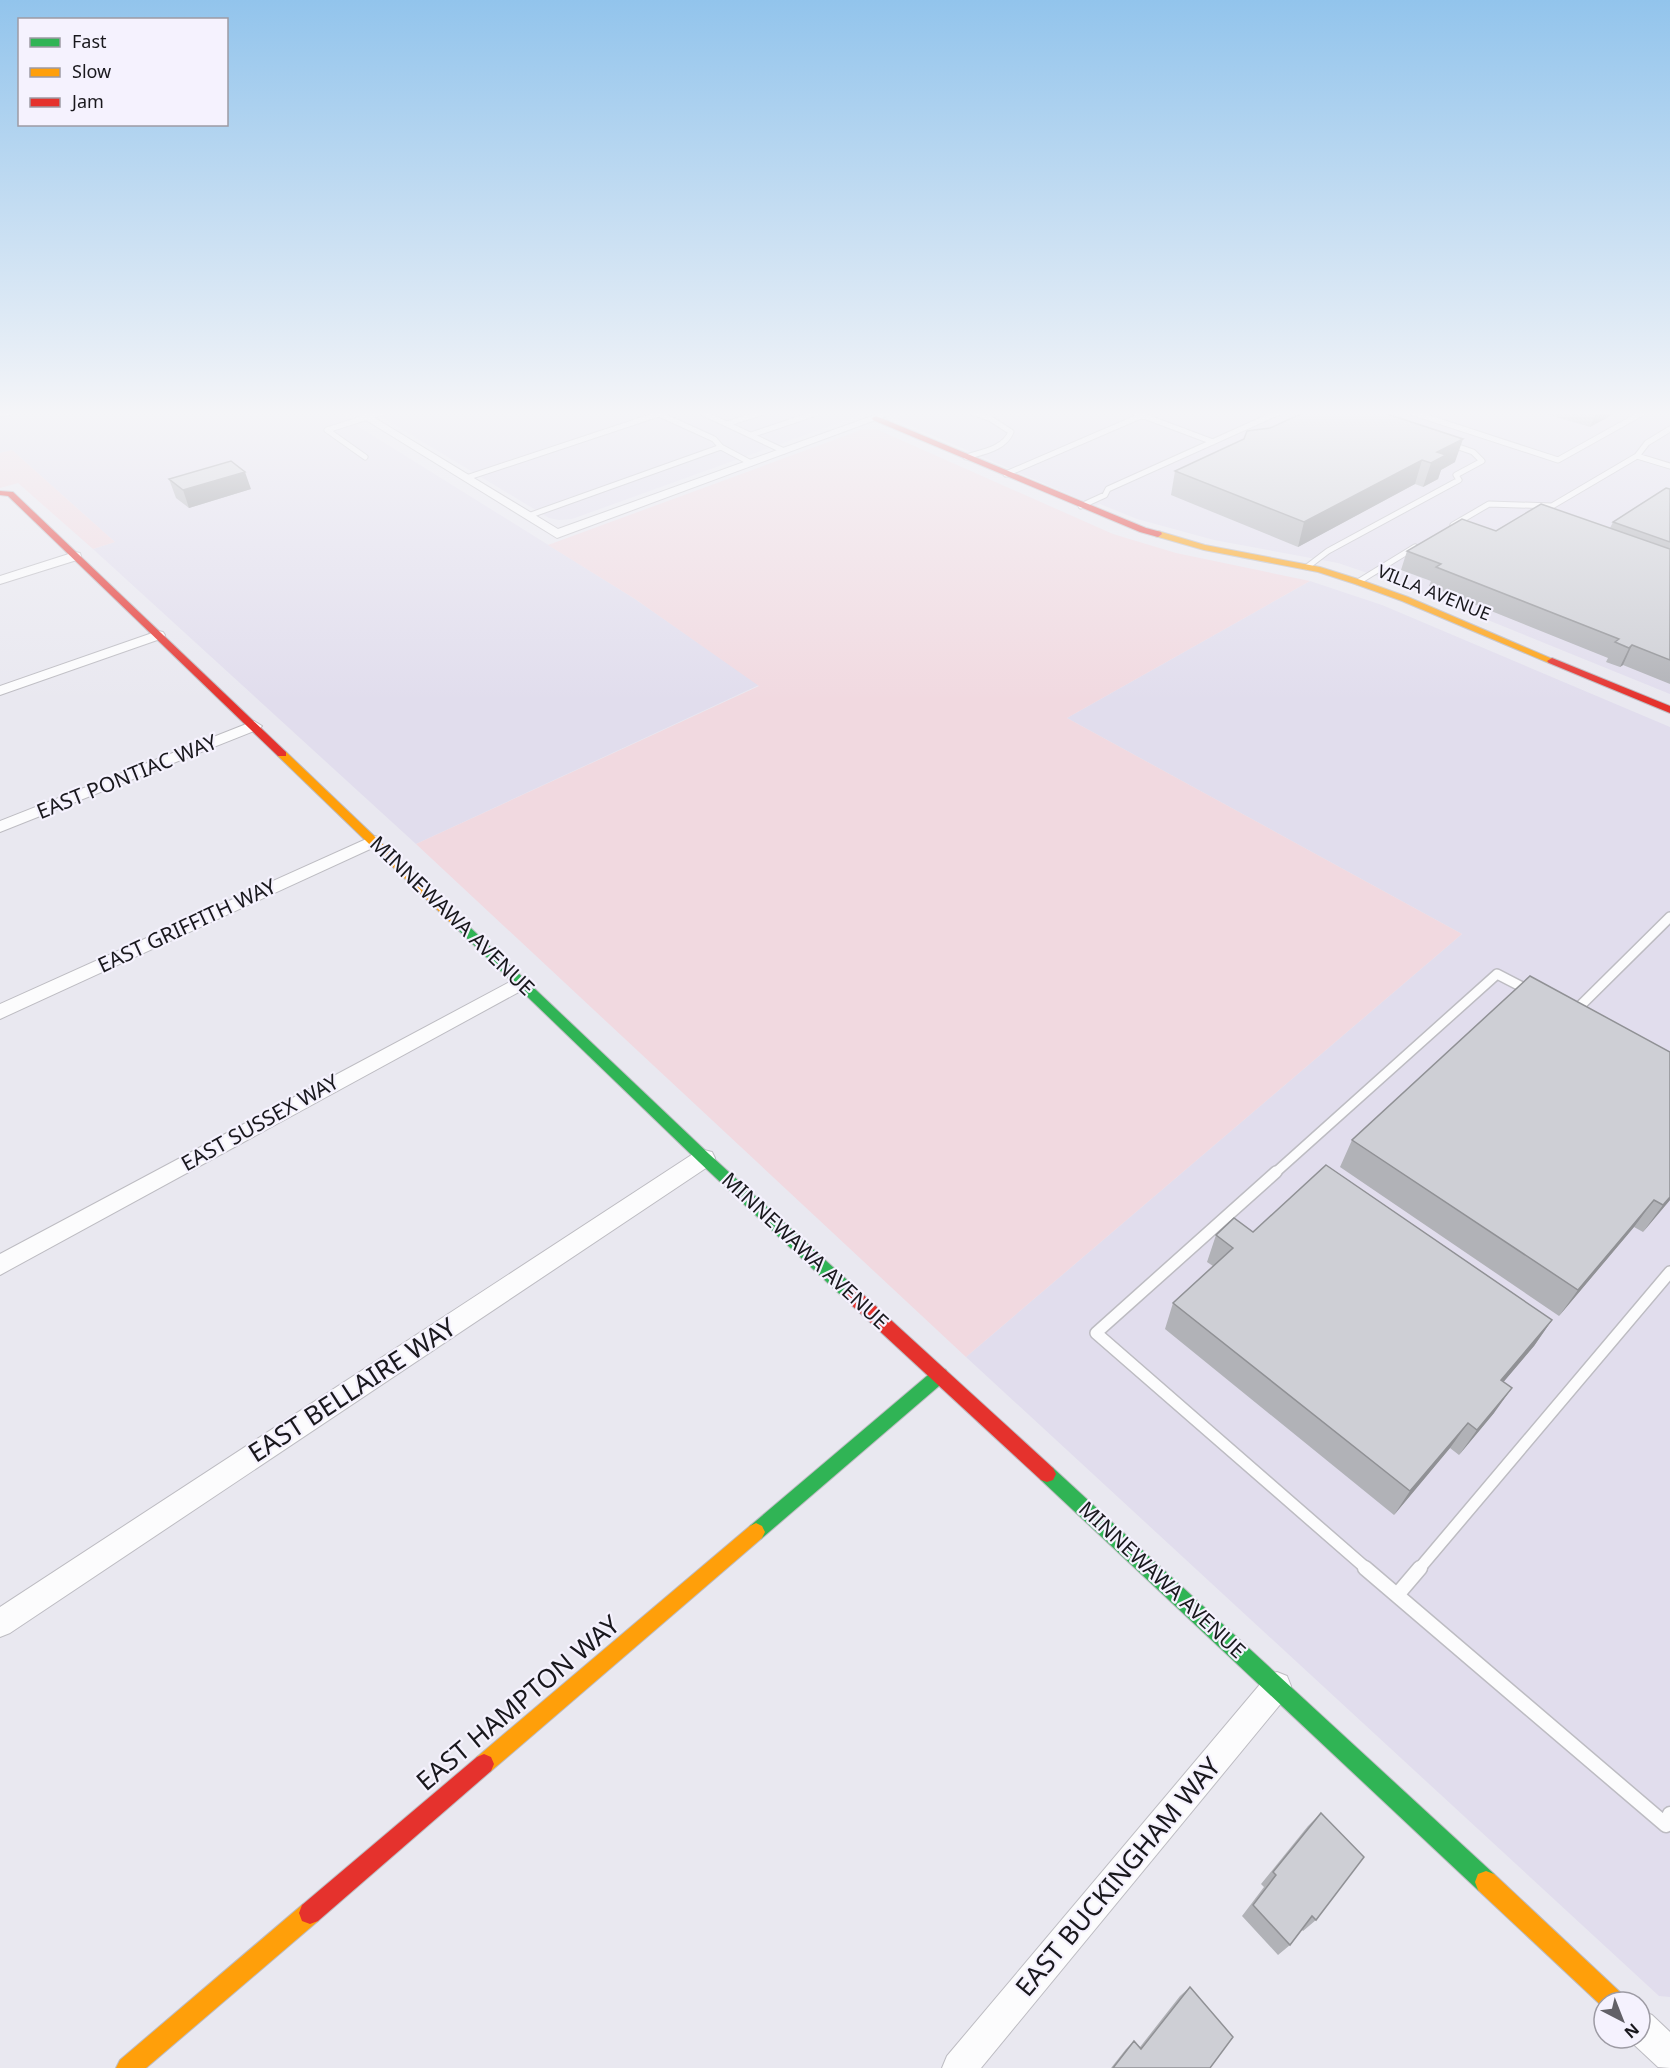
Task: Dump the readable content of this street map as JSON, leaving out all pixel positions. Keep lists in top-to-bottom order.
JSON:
{
  "streets": {
    "street": [
      "VILLA AVENUE",
      "EAST PONTIAC WAY",
      "MINNEWAWA AVENUE",
      "EAST GRIFFITH WAY",
      "EAST SUSSEX WAY",
      "EAST BELLAIRE WAY",
      "EAST HAMPTON WAY",
      "EAST BUCKINGHAM WAY"
    ]
  },
  "crossings": [
    ["EAST PONTIAC WAY", "MINNEWAWA AVENUE"],
    ["MINNEWAWA AVENUE", "EAST GRIFFITH WAY"],
    ["MINNEWAWA AVENUE", "EAST SUSSEX WAY"],
    ["MINNEWAWA AVENUE", "EAST BELLAIRE WAY"],
    ["MINNEWAWA AVENUE", "EAST HAMPTON WAY"],
    ["MINNEWAWA AVENUE", "EAST BUCKINGHAM WAY"]
  ],
  "legend": ["Fast", "Slow", "Jam"],
  "north": "bottom right"
}
